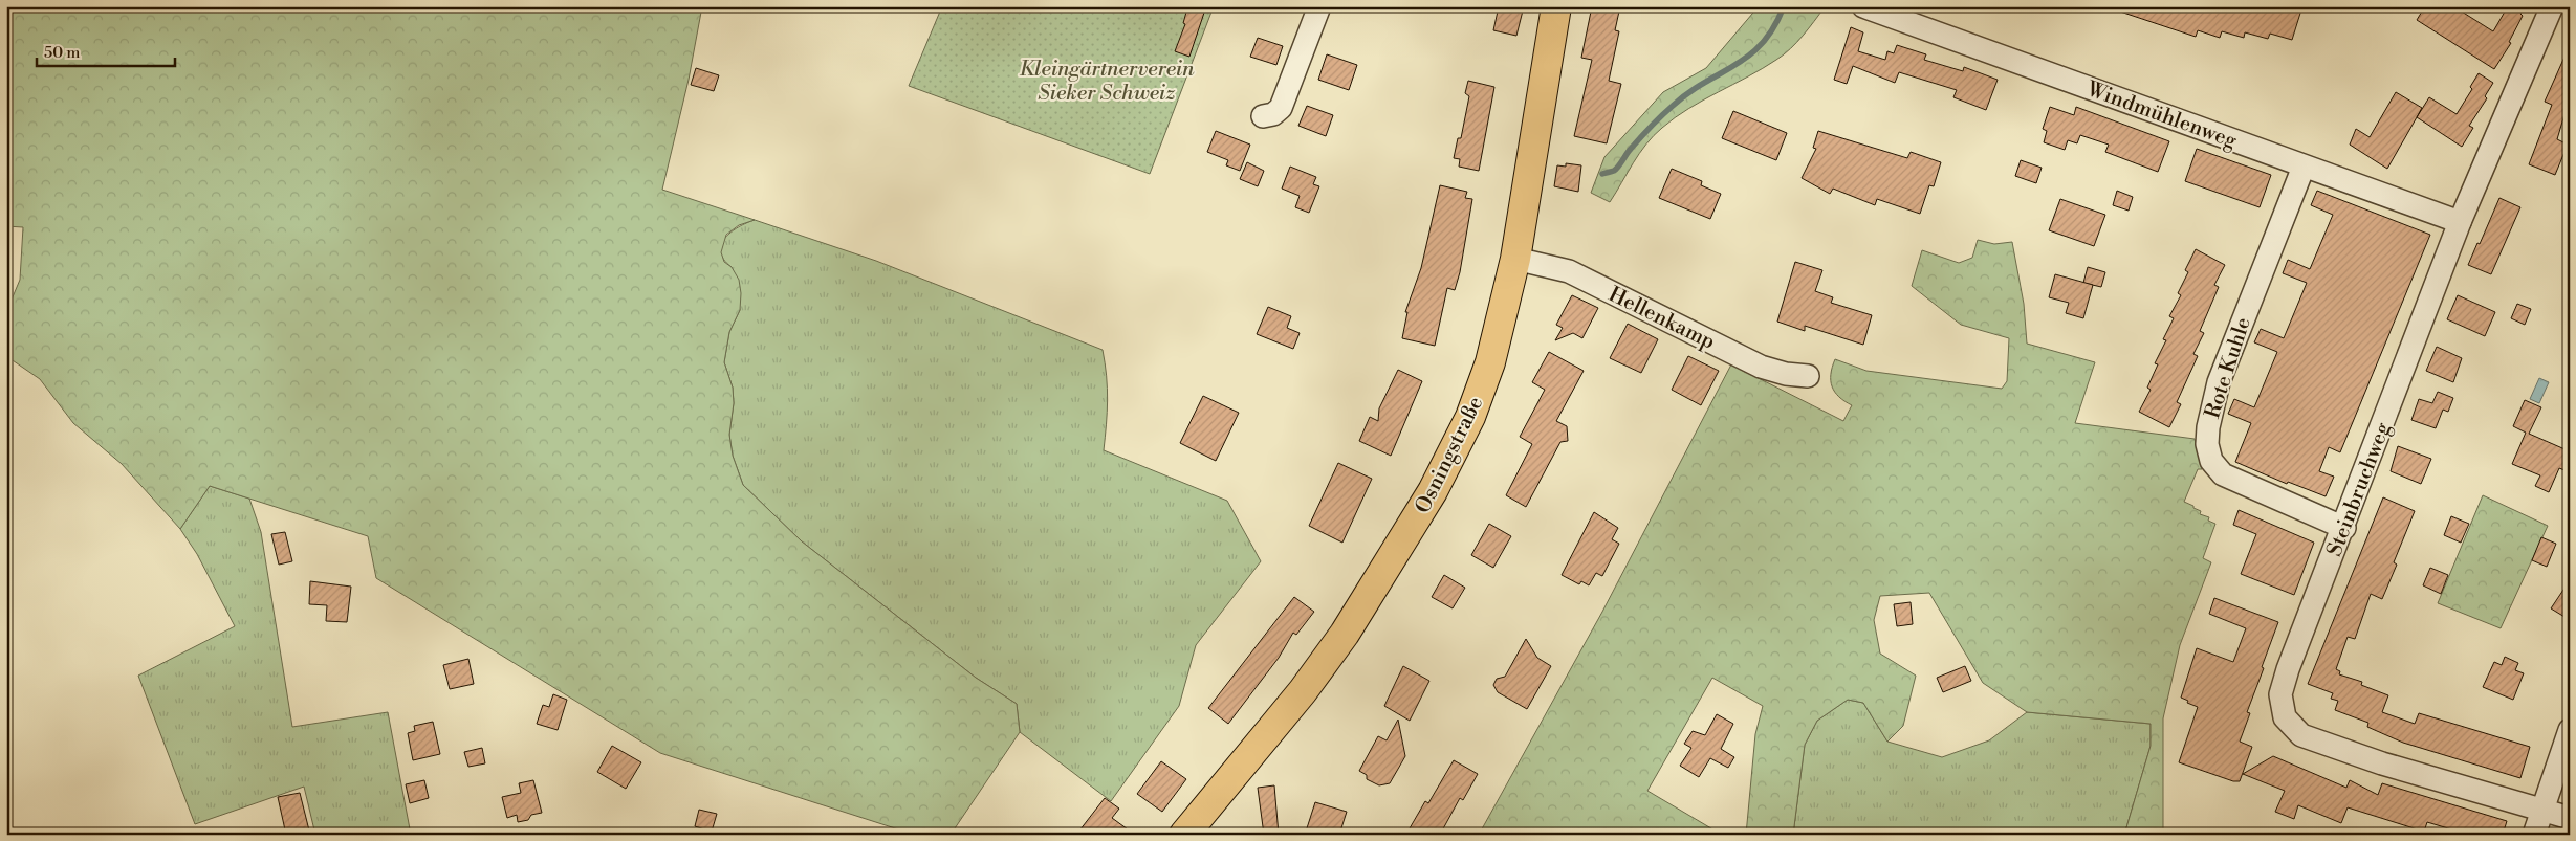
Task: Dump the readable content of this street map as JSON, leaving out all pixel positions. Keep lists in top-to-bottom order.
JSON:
{
  "streets": {
    "main road": ["Osningstraße"],
    "street": [
      "Windmühlenweg",
      "Hellenkamp",
      "Rote Kuhle",
      "Steinbruchweg"
    ]
  },
  "crossings": [
    ["Windmühlenweg", "Rote Kuhle"],
    ["Windmühlenweg", "Steinbruchweg"],
    ["Hellenkamp", "Osningstraße"],
    ["Rote Kuhle", "Steinbruchweg"]
  ],
  "parks": ["Kleingärtnerverein Sieker Schweiz"],
  "scale_bar": "50 m"
}
